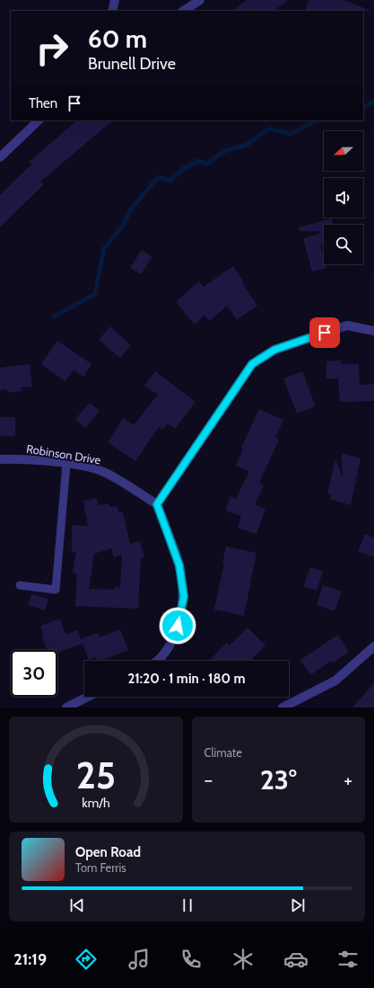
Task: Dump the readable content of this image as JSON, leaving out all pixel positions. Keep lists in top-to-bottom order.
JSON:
{
  "streets": {
    "street": ["Robinson Drive"]
  },
  "north": "left",
  "page": {
    "turn": ["60 m", "Brunell Drive"],
    "then": "Then",
    "limit": "30",
    "trip": "21:20 · 1 min · 180 m",
    "tile": "Climate",
    "heat": ["−", "23°", "+"],
    "song": ["Open Road", "Tom Ferris"],
    "tabs": "21:19",
    "gauge": ["25", "km/h"]
  }
}
